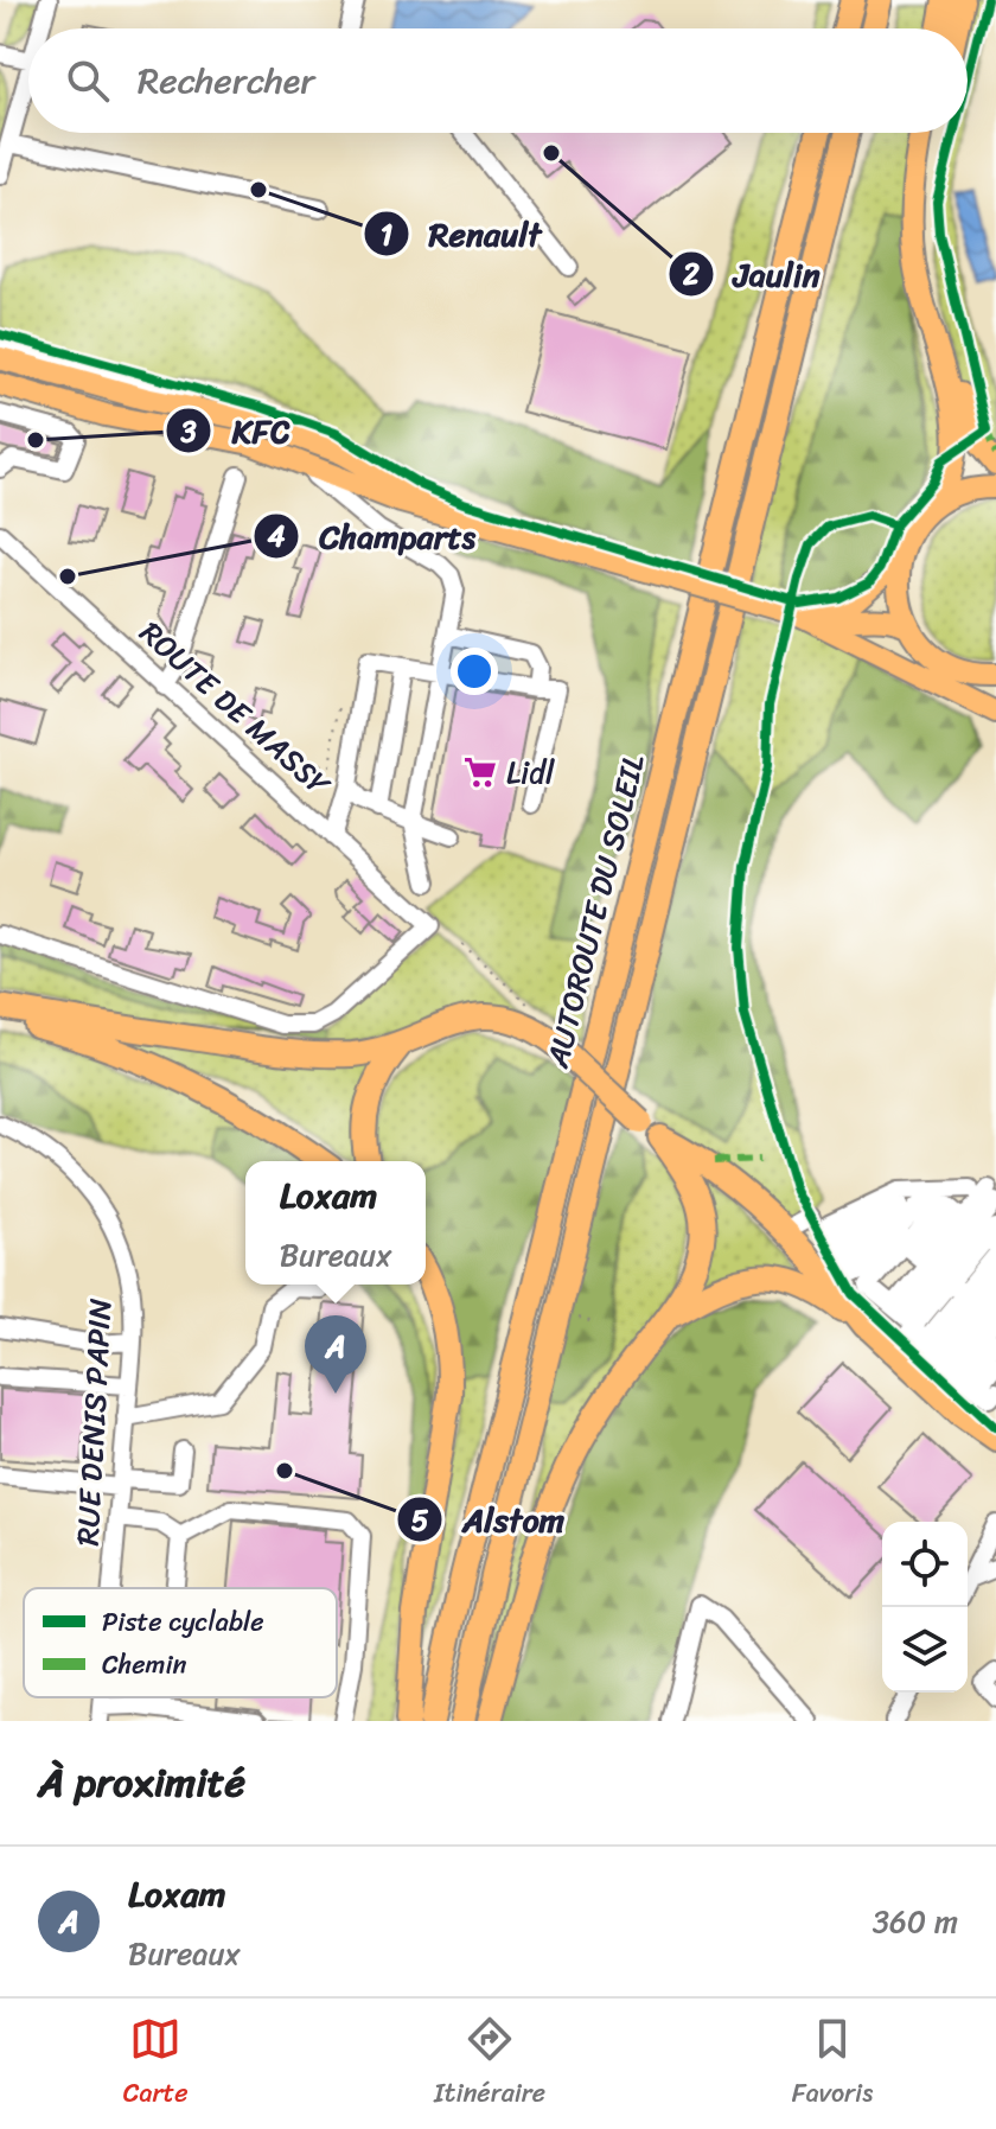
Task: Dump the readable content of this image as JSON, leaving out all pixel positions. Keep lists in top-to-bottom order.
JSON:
{
  "streets": {
    "highway": ["AUTOROUTE DU SOLEIL"],
    "street": ["ROUTE DE MASSY", "RUE DENIS PAPIN"]
  },
  "places": {
    "other": [
      "Jaulin",
      "Renault",
      "KFC",
      "Champarts",
      "Alstom"
    ],
    "supermarket": ["Lidl"]
  },
  "legend": ["Piste cyclable", "Chemin"],
  "page": {
    "search": "Rechercher",
    "popup": ["Loxam", "Bureaux"],
    "pins": "A",
    "heading": "À proximité",
    "list": [
      {
        "mark": "A",
        "name": "Loxam",
        "note": "Bureaux",
        "value": "360 m"
      }
    ],
    "nav": ["Carte", "Itinéraire", "Favoris"]
  }
}
